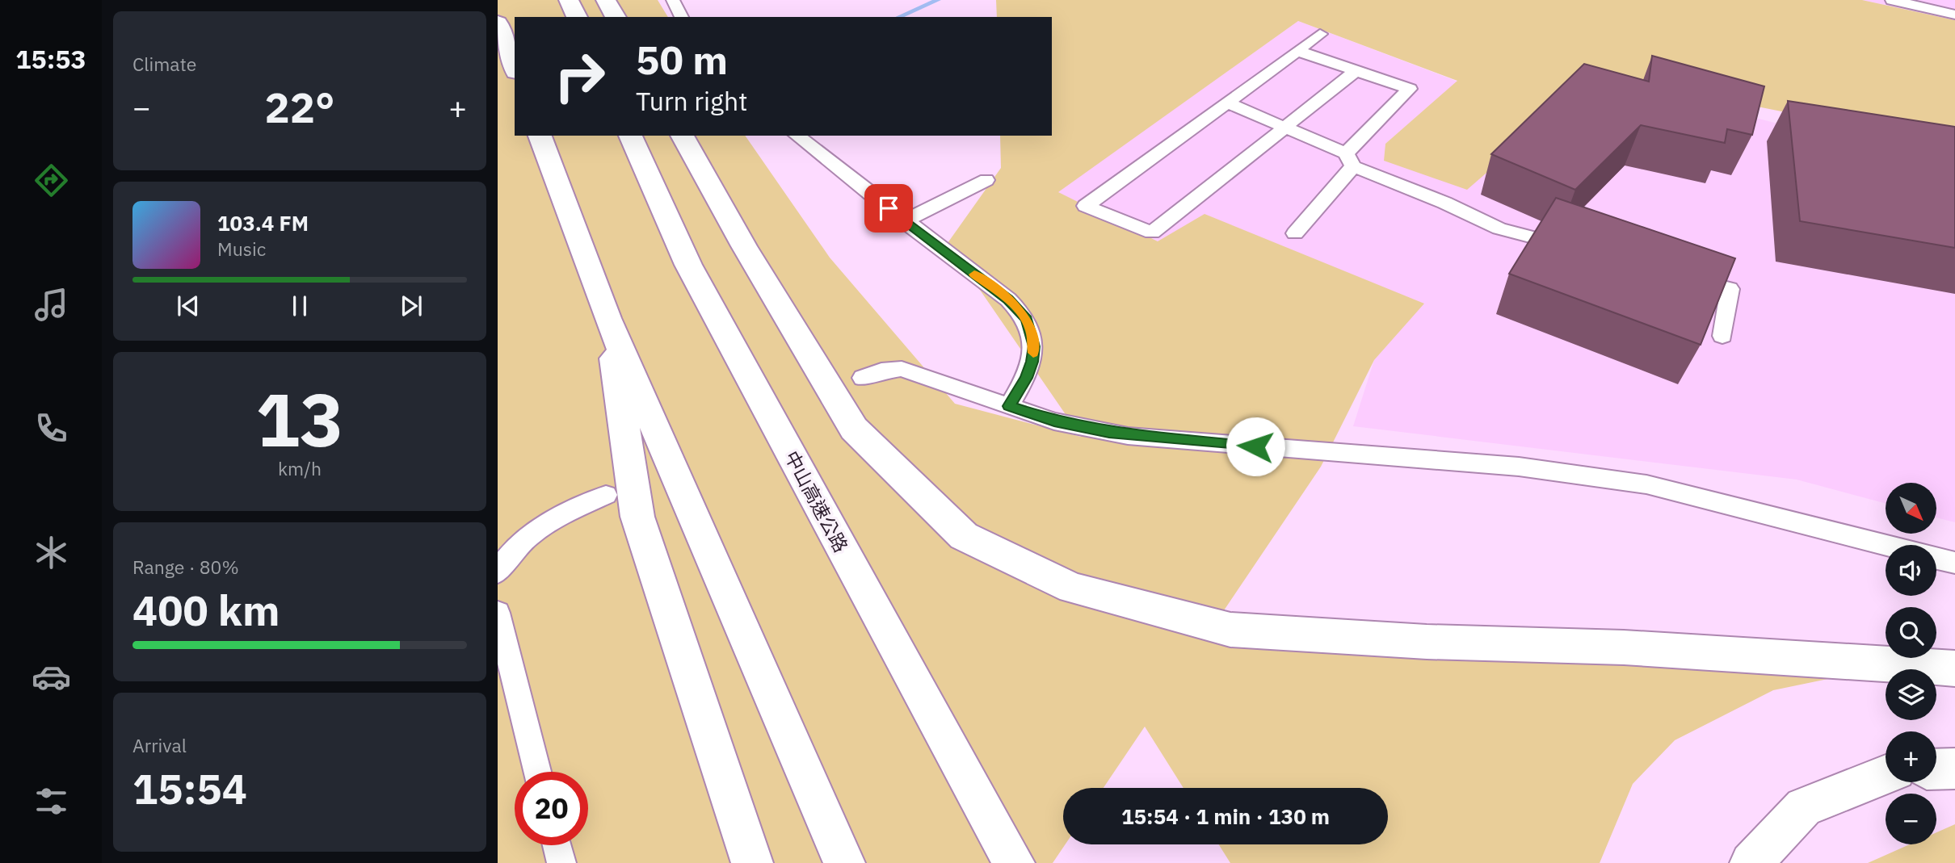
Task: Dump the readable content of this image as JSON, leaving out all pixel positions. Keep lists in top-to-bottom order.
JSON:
{
  "streets": {
    "highway": ["中山高速公路"]
  },
  "north": "bottom right",
  "page": {
    "tabs": "15:53",
    "tile": [
      "Climate",
      ["13", "km/h"],
      ["Range · 80%", "400 km"],
      ["Arrival", "15:54"]
    ],
    "turn": ["50 m", "Turn right"],
    "heat": ["−", "22°", "+"],
    "song": ["103.4 FM", "Music"],
    "map_buttons": ["+", "−"],
    "limit": "20",
    "trip": "15:54 · 1 min · 130 m"
  }
}
